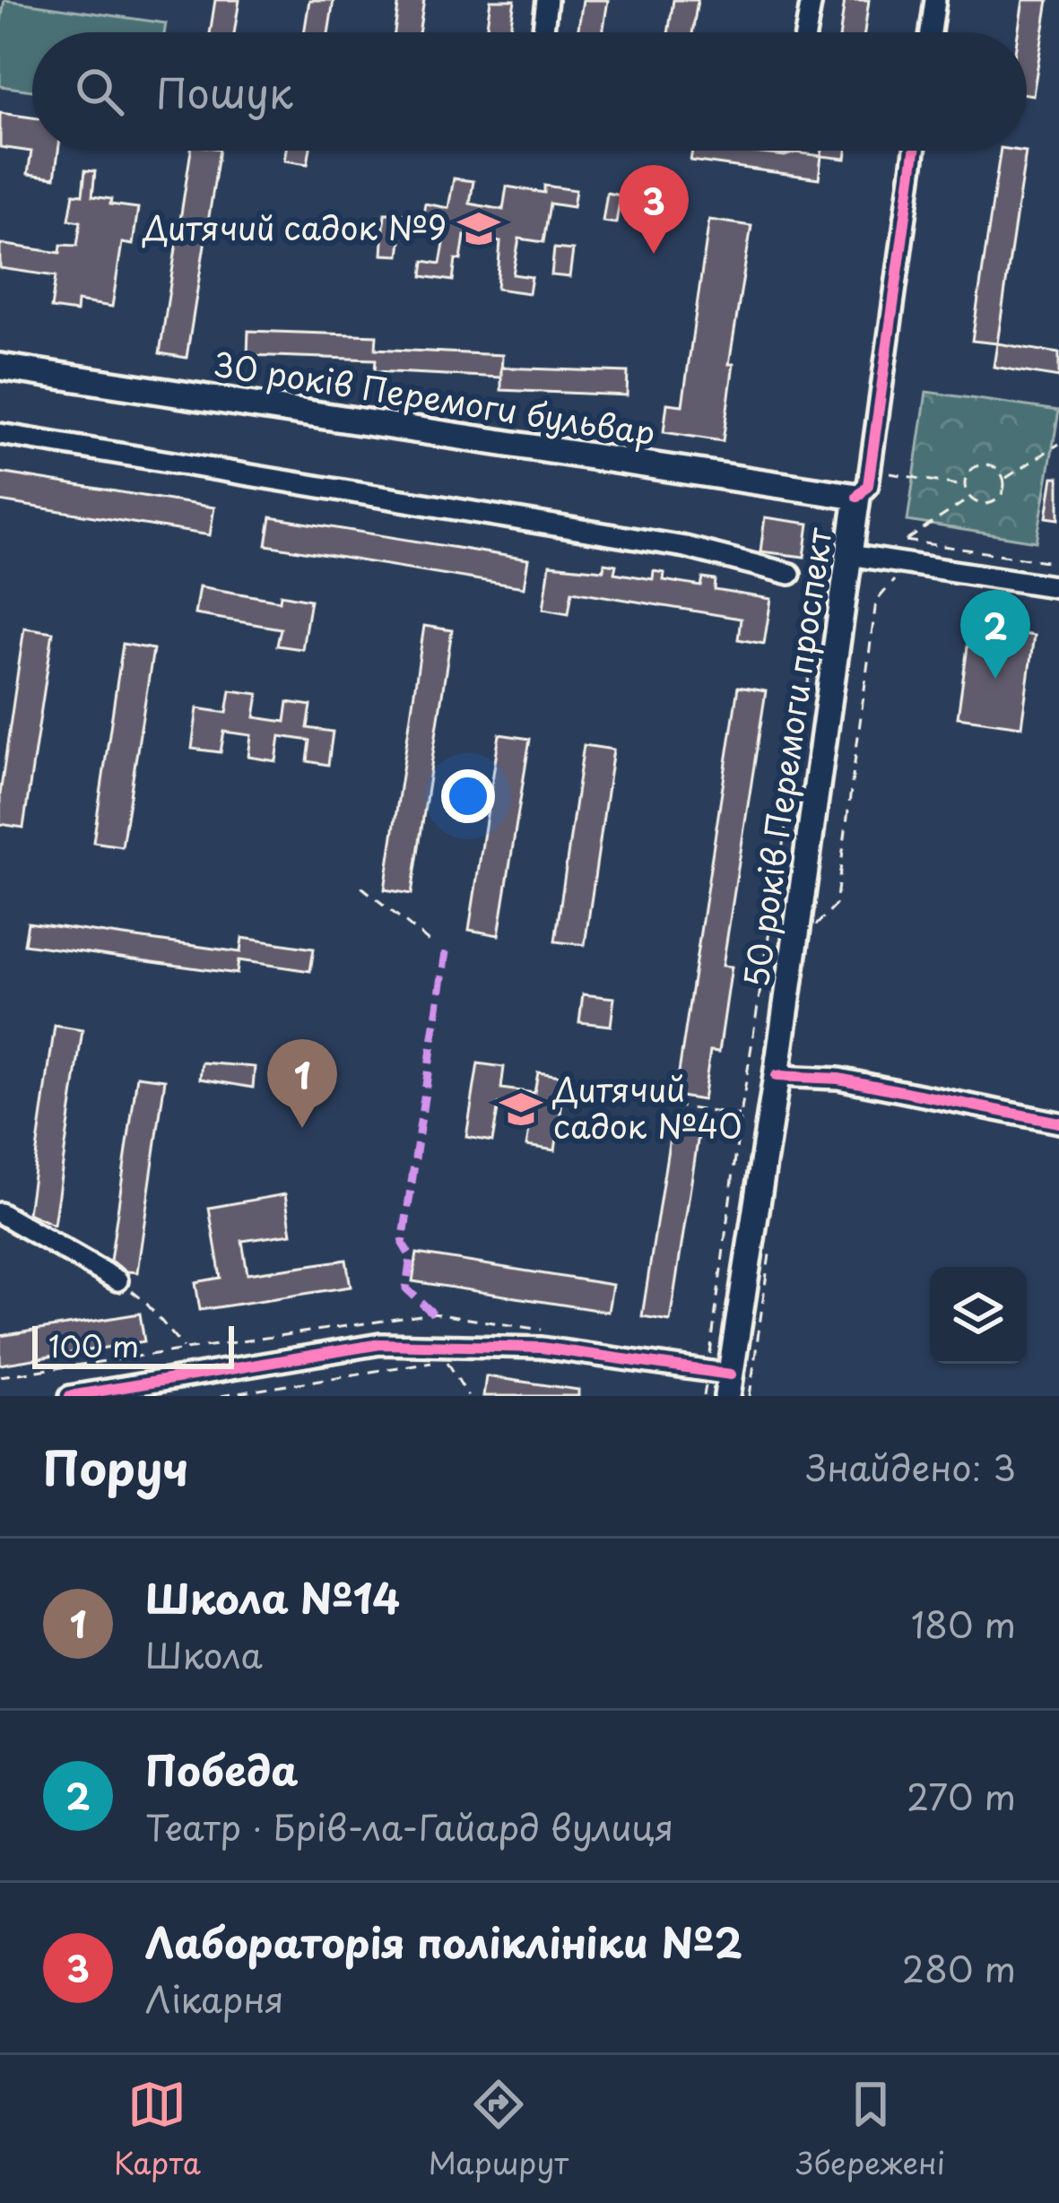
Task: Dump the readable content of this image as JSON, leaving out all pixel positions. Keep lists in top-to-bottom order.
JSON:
{
  "streets": {
    "main road": ["30 років Перемоги бульвар", "50 років Перемоги проспект"]
  },
  "crossings": [
    ["30 років Перемоги бульвар", "50 років Перемоги проспект"]
  ],
  "places": {
    "school or university": ["Дитячий садок №9", "Дитячий садок №40"]
  },
  "scale_bar": "100 m",
  "page": {
    "search": "Пошук",
    "pins": ["3", "2", "1"],
    "scale": "100 m",
    "heading": ["Поруч", "Знайдено: 3"],
    "list": [
      {
        "mark": "1",
        "name": "Школа №14",
        "note": "Школа",
        "value": "180 m"
      },
      {
        "mark": "2",
        "name": "Победа",
        "note": "Театр · Брів-ла-Гайард вулиця",
        "value": "270 m"
      },
      {
        "mark": "3",
        "name": "Лабораторія поліклініки №2",
        "note": "Лікарня",
        "value": "280 m"
      }
    ],
    "nav": ["Карта", "Маршрут", "Збережені"]
  }
}
